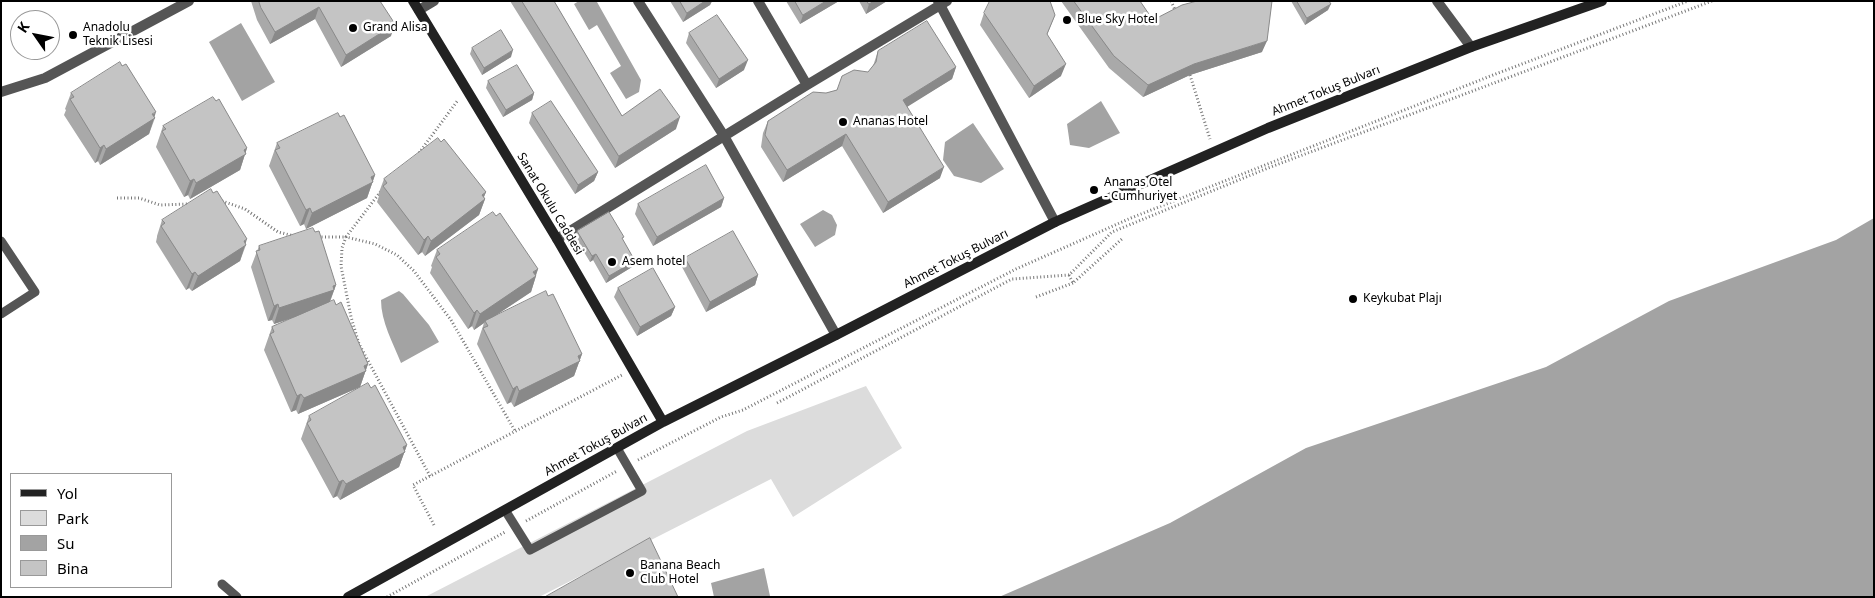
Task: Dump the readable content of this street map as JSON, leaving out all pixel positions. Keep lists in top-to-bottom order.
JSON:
{
  "streets": {
    "main road": ["Ahmet Tokuş Bulvarı", "Sanat Okulu Caddesi"]
  },
  "crossings": [
    ["Ahmet Tokuş Bulvarı", "Sanat Okulu Caddesi"]
  ],
  "places": [
    "Blue Sky Hotel",
    "Grand Alisa",
    "Anadolu Teknik Lisesi",
    "Ananas Hotel",
    "Ananas Otel - Cumhuriyet",
    "Asem hotel",
    "Keykubat Plajı",
    "Banana Beach Club Hotel"
  ],
  "legend": [
    "Yol",
    "Park",
    "Su",
    "Bina"
  ],
  "north": "top left"
}
